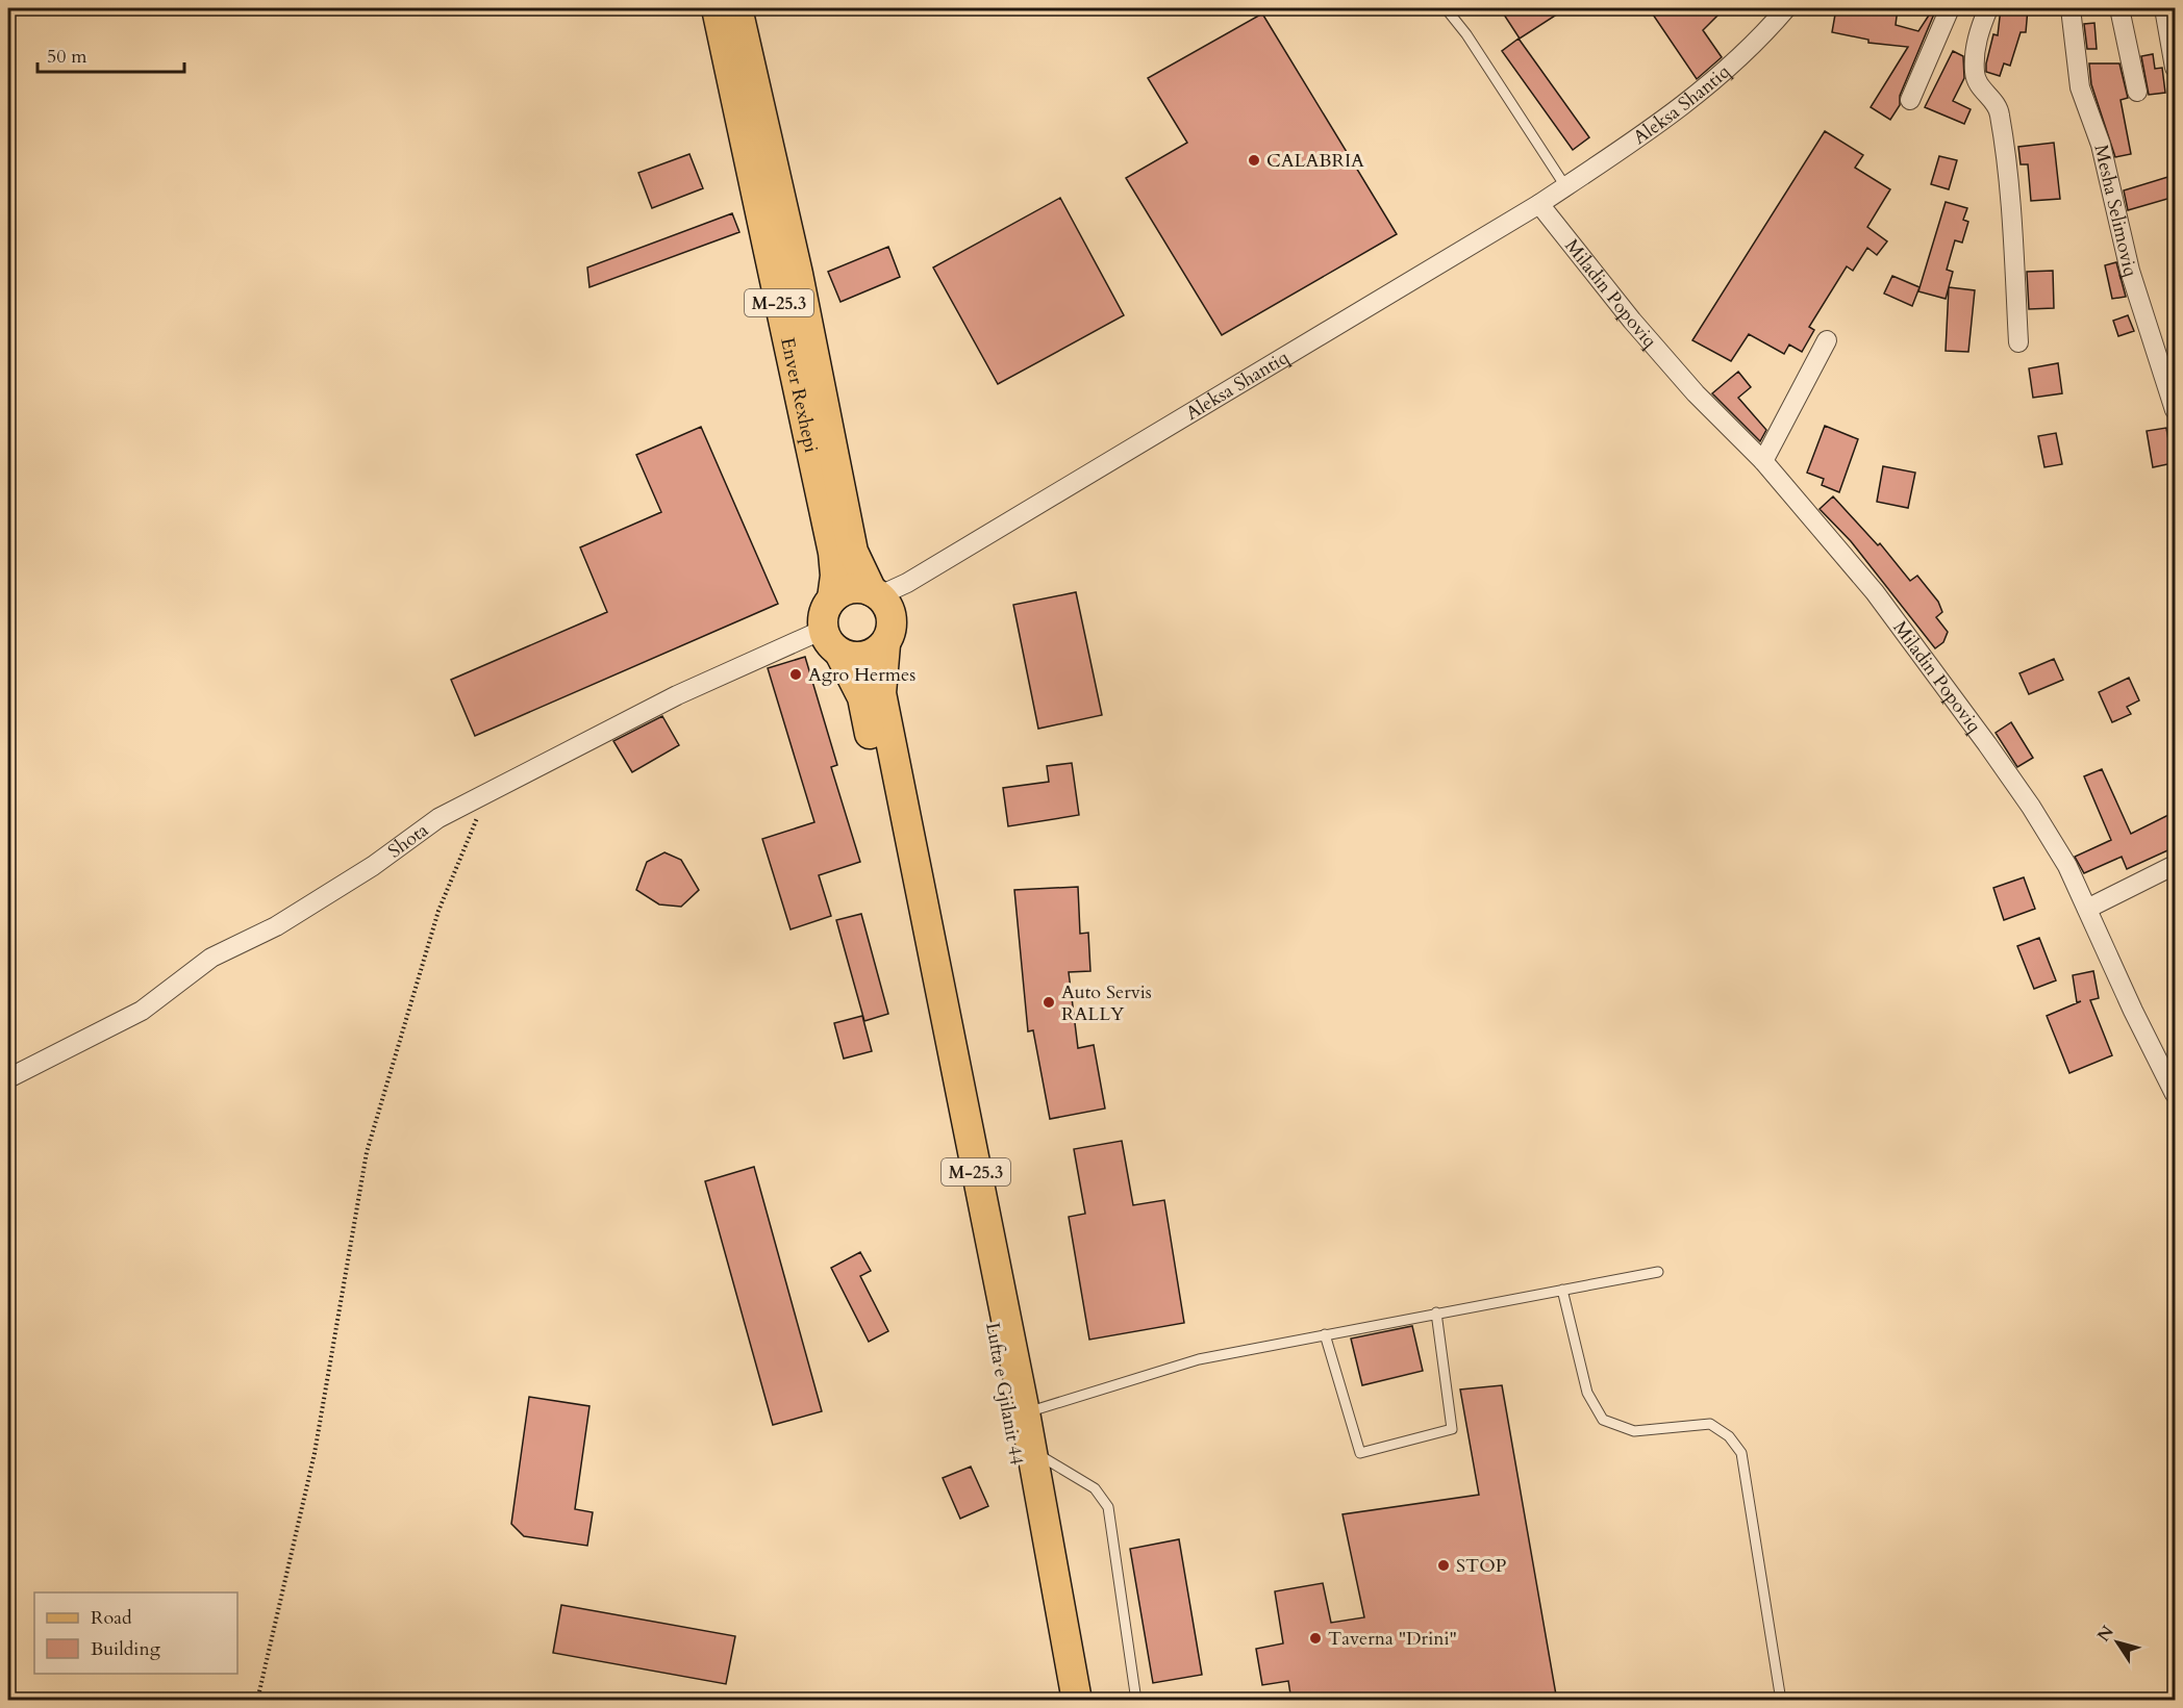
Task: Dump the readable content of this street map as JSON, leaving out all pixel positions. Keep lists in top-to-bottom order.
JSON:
{
  "streets": {
    "main road": ["M-25.3", "Enver Rexhepi", "Lufta e Gjilanit 44"],
    "street": [
      "Aleksa Shantiq",
      "Mesha Selimoviq",
      "Miladin Popoviq",
      "Shota"
    ]
  },
  "crossings": [
    ["Aleksa Shantiq", "Miladin Popoviq"],
    ["Aleksa Shantiq", "M-25.3"],
    ["Aleksa Shantiq", "Enver Rexhepi"],
    ["Aleksa Shantiq", "Shota"],
    ["Aleksa Shantiq", "Lufta e Gjilanit 44"],
    ["M-25.3", "Enver Rexhepi"],
    ["M-25.3", "Shota"],
    ["M-25.3", "Lufta e Gjilanit 44"],
    ["Enver Rexhepi", "Shota"],
    ["Enver Rexhepi", "Lufta e Gjilanit 44"],
    ["Shota", "Lufta e Gjilanit 44"]
  ],
  "places": [
    "CALABRIA",
    "Agro Hermes",
    "Auto Servis RALLY",
    "STOP",
    "Taverna \"Drini\""
  ],
  "legend": ["Road", "Building"],
  "scale_bar": "50 m",
  "north": "top left"
}
